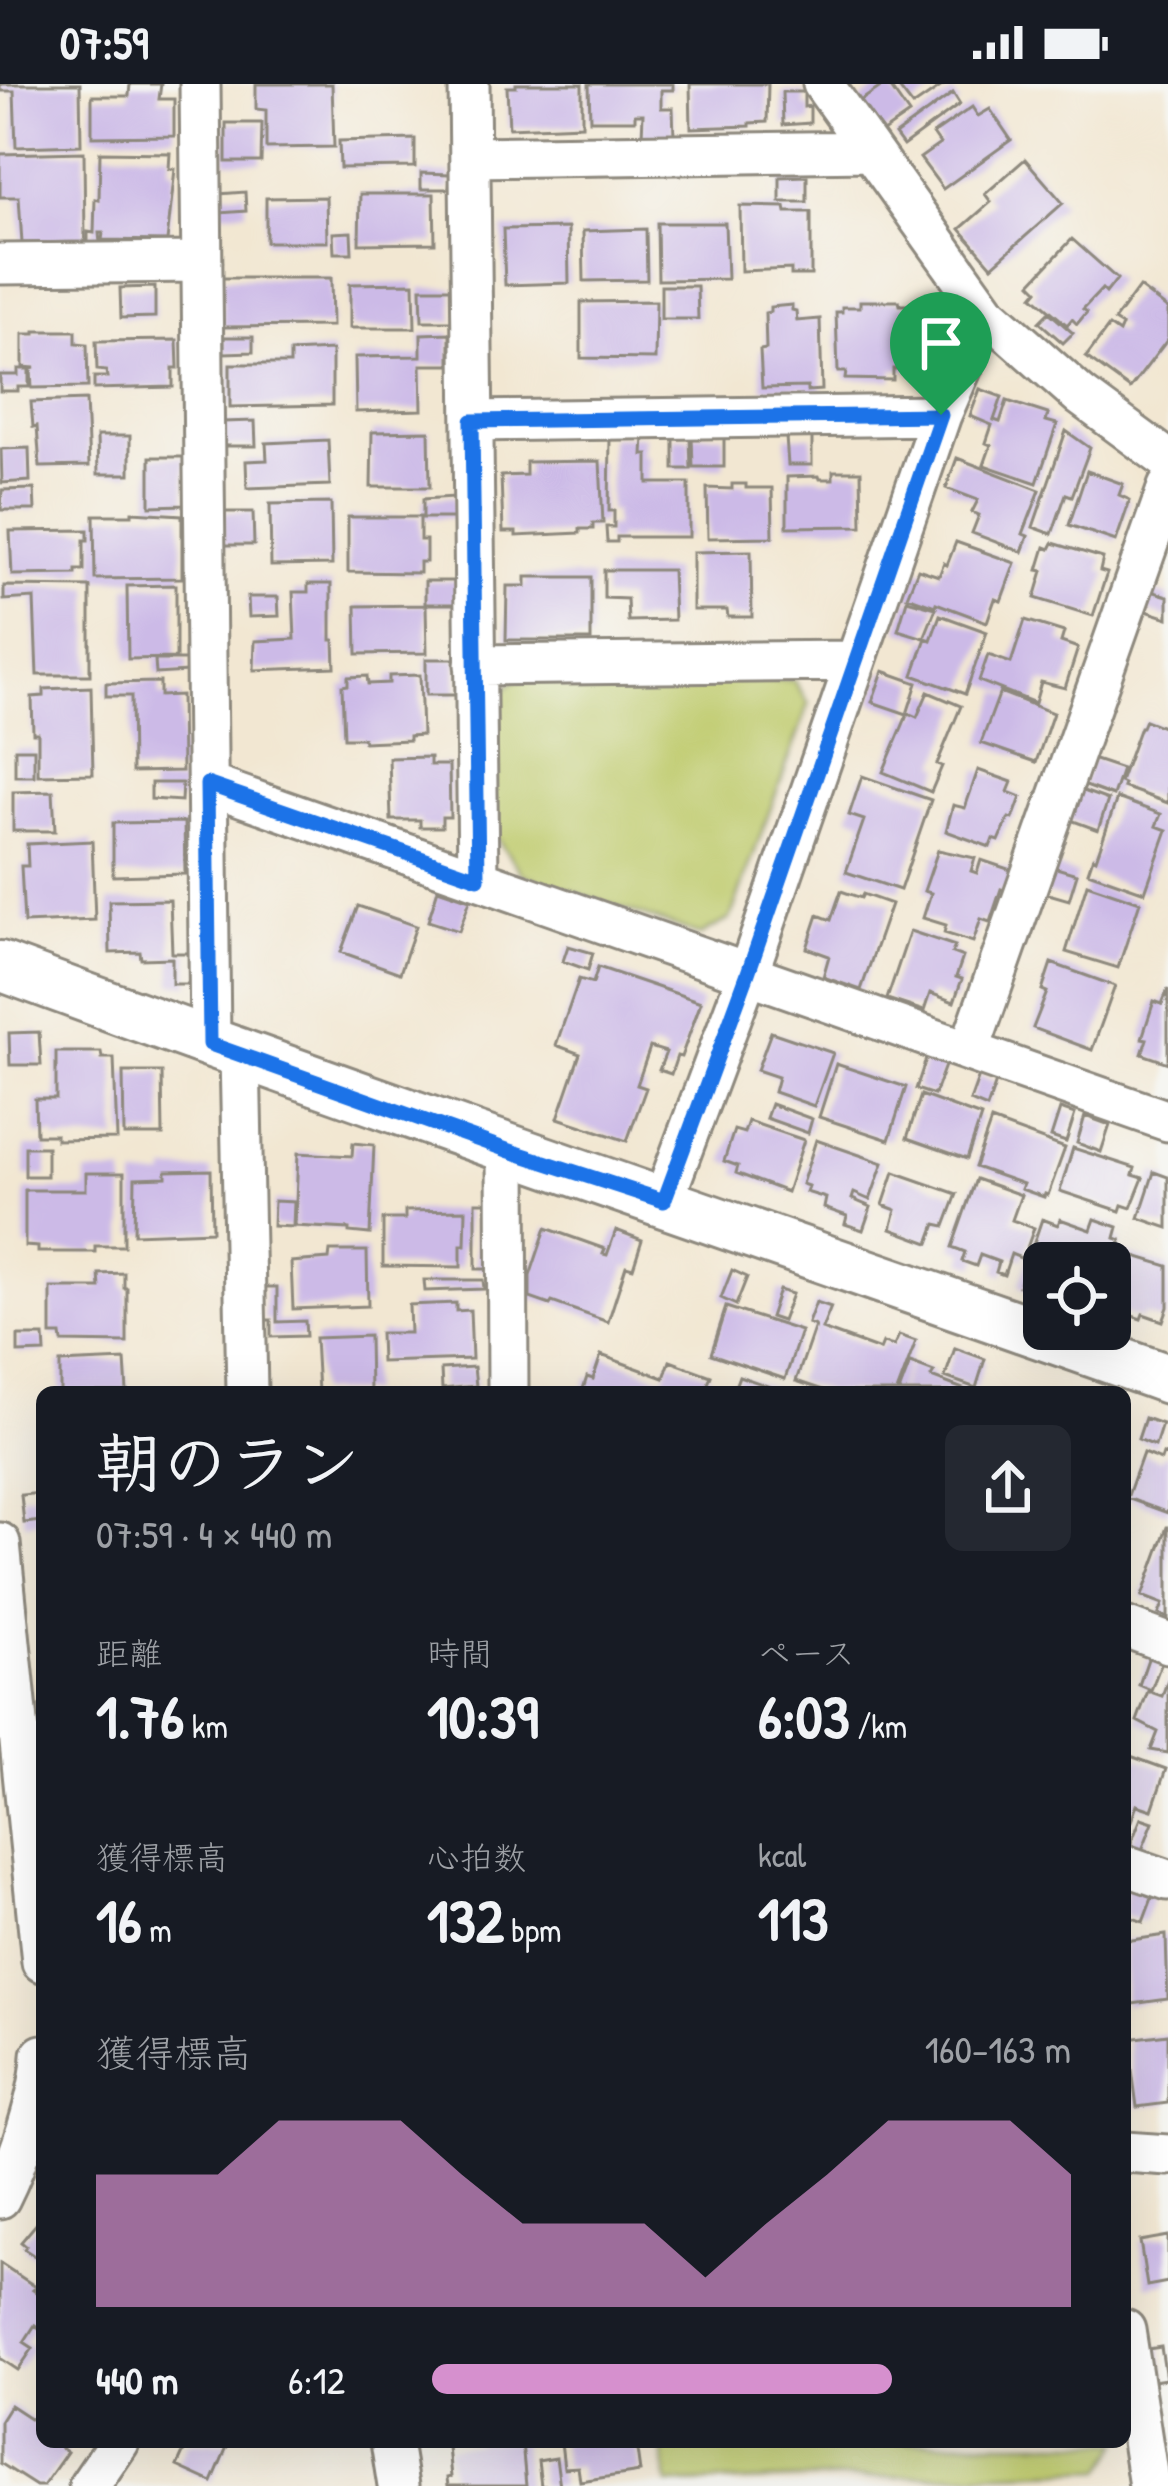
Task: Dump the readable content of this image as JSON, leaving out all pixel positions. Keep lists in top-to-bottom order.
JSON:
{
  "page": {
    "status": "07:59",
    "heading": ["朝のラン", "07:59 · 4 × 440 m"],
    "stats": [
      ["距離", "1.76 km"],
      ["時間", "10:39"],
      ["ペース", "6:03 /km"],
      ["獲得標高", "16 m"],
      ["心拍数", "132 bpm"],
      ["kcal", "113"]
    ],
    "chart": ["獲得標高", "160–163 m"],
    "list": [
      {
        "name": "440 m",
        "note": "6:12"
      }
    ]
  }
}
